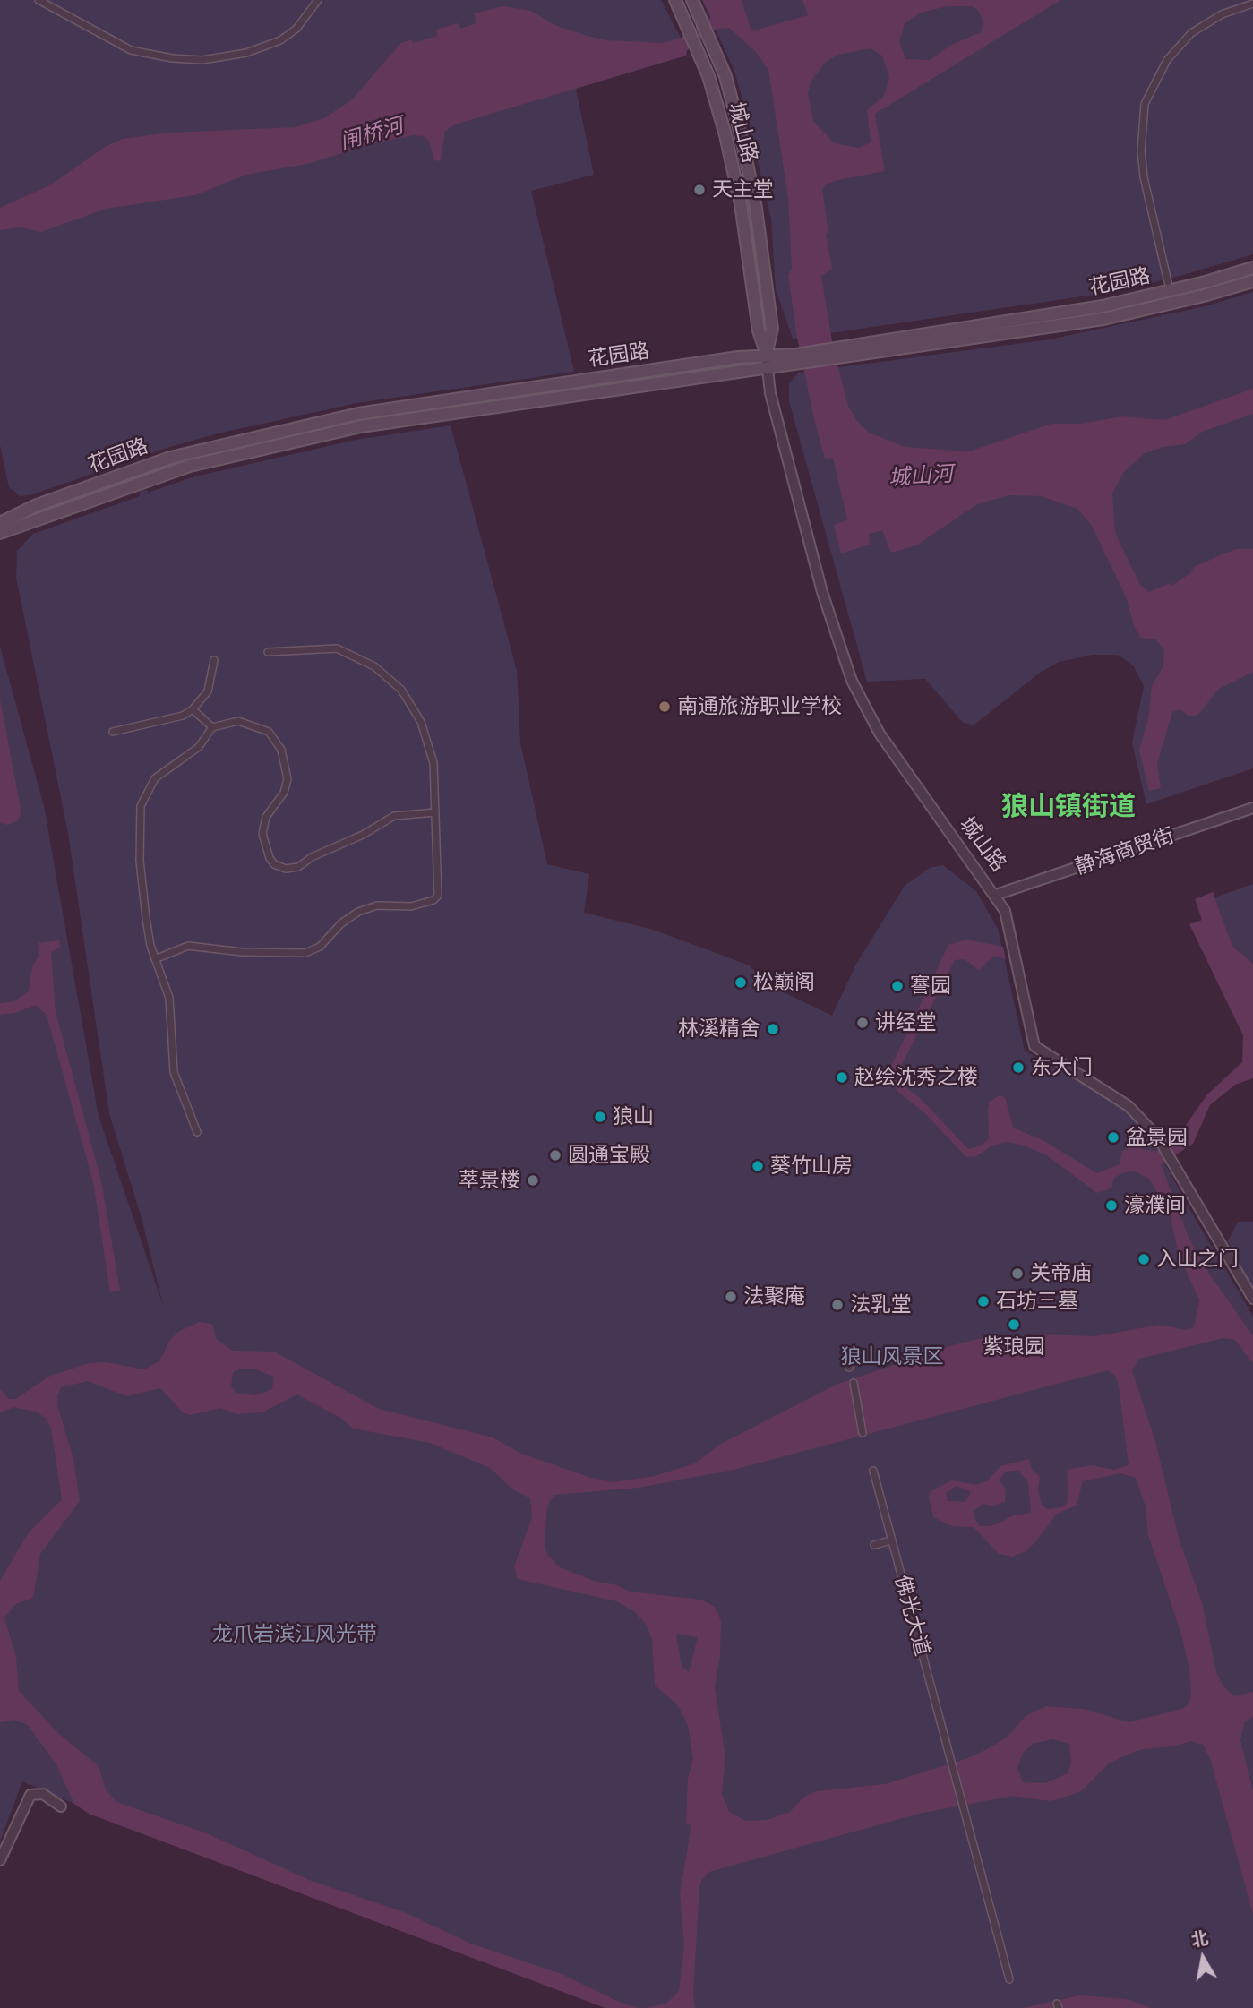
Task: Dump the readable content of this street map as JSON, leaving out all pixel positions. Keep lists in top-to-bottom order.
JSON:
{
  "streets": {
    "main road": ["城山路", "花园路"],
    "street": ["静海商贸街", "佛光大道"]
  },
  "crossings": [
    ["城山路", "花园路"],
    ["城山路", "静海商贸街"]
  ],
  "districts": ["狼山镇街道"],
  "water": ["闸桥河", "城山河"],
  "parks": ["狼山风景区", "龙爪岩滨江风光带"],
  "places": [
    "天主堂",
    "南通旅游职业学校",
    "松巅阁",
    "謇园",
    "讲经堂",
    "林溪精舍",
    "东大门",
    "赵绘沈秀之楼",
    "狼山",
    "盆景园",
    "圆通宝殿",
    "葵竹山房",
    "萃景楼",
    "濠濮间",
    "入山之门",
    "关帝庙",
    "法聚庵",
    "石坊三墓",
    "法乳堂",
    "紫琅园"
  ],
  "north": "top"
}
